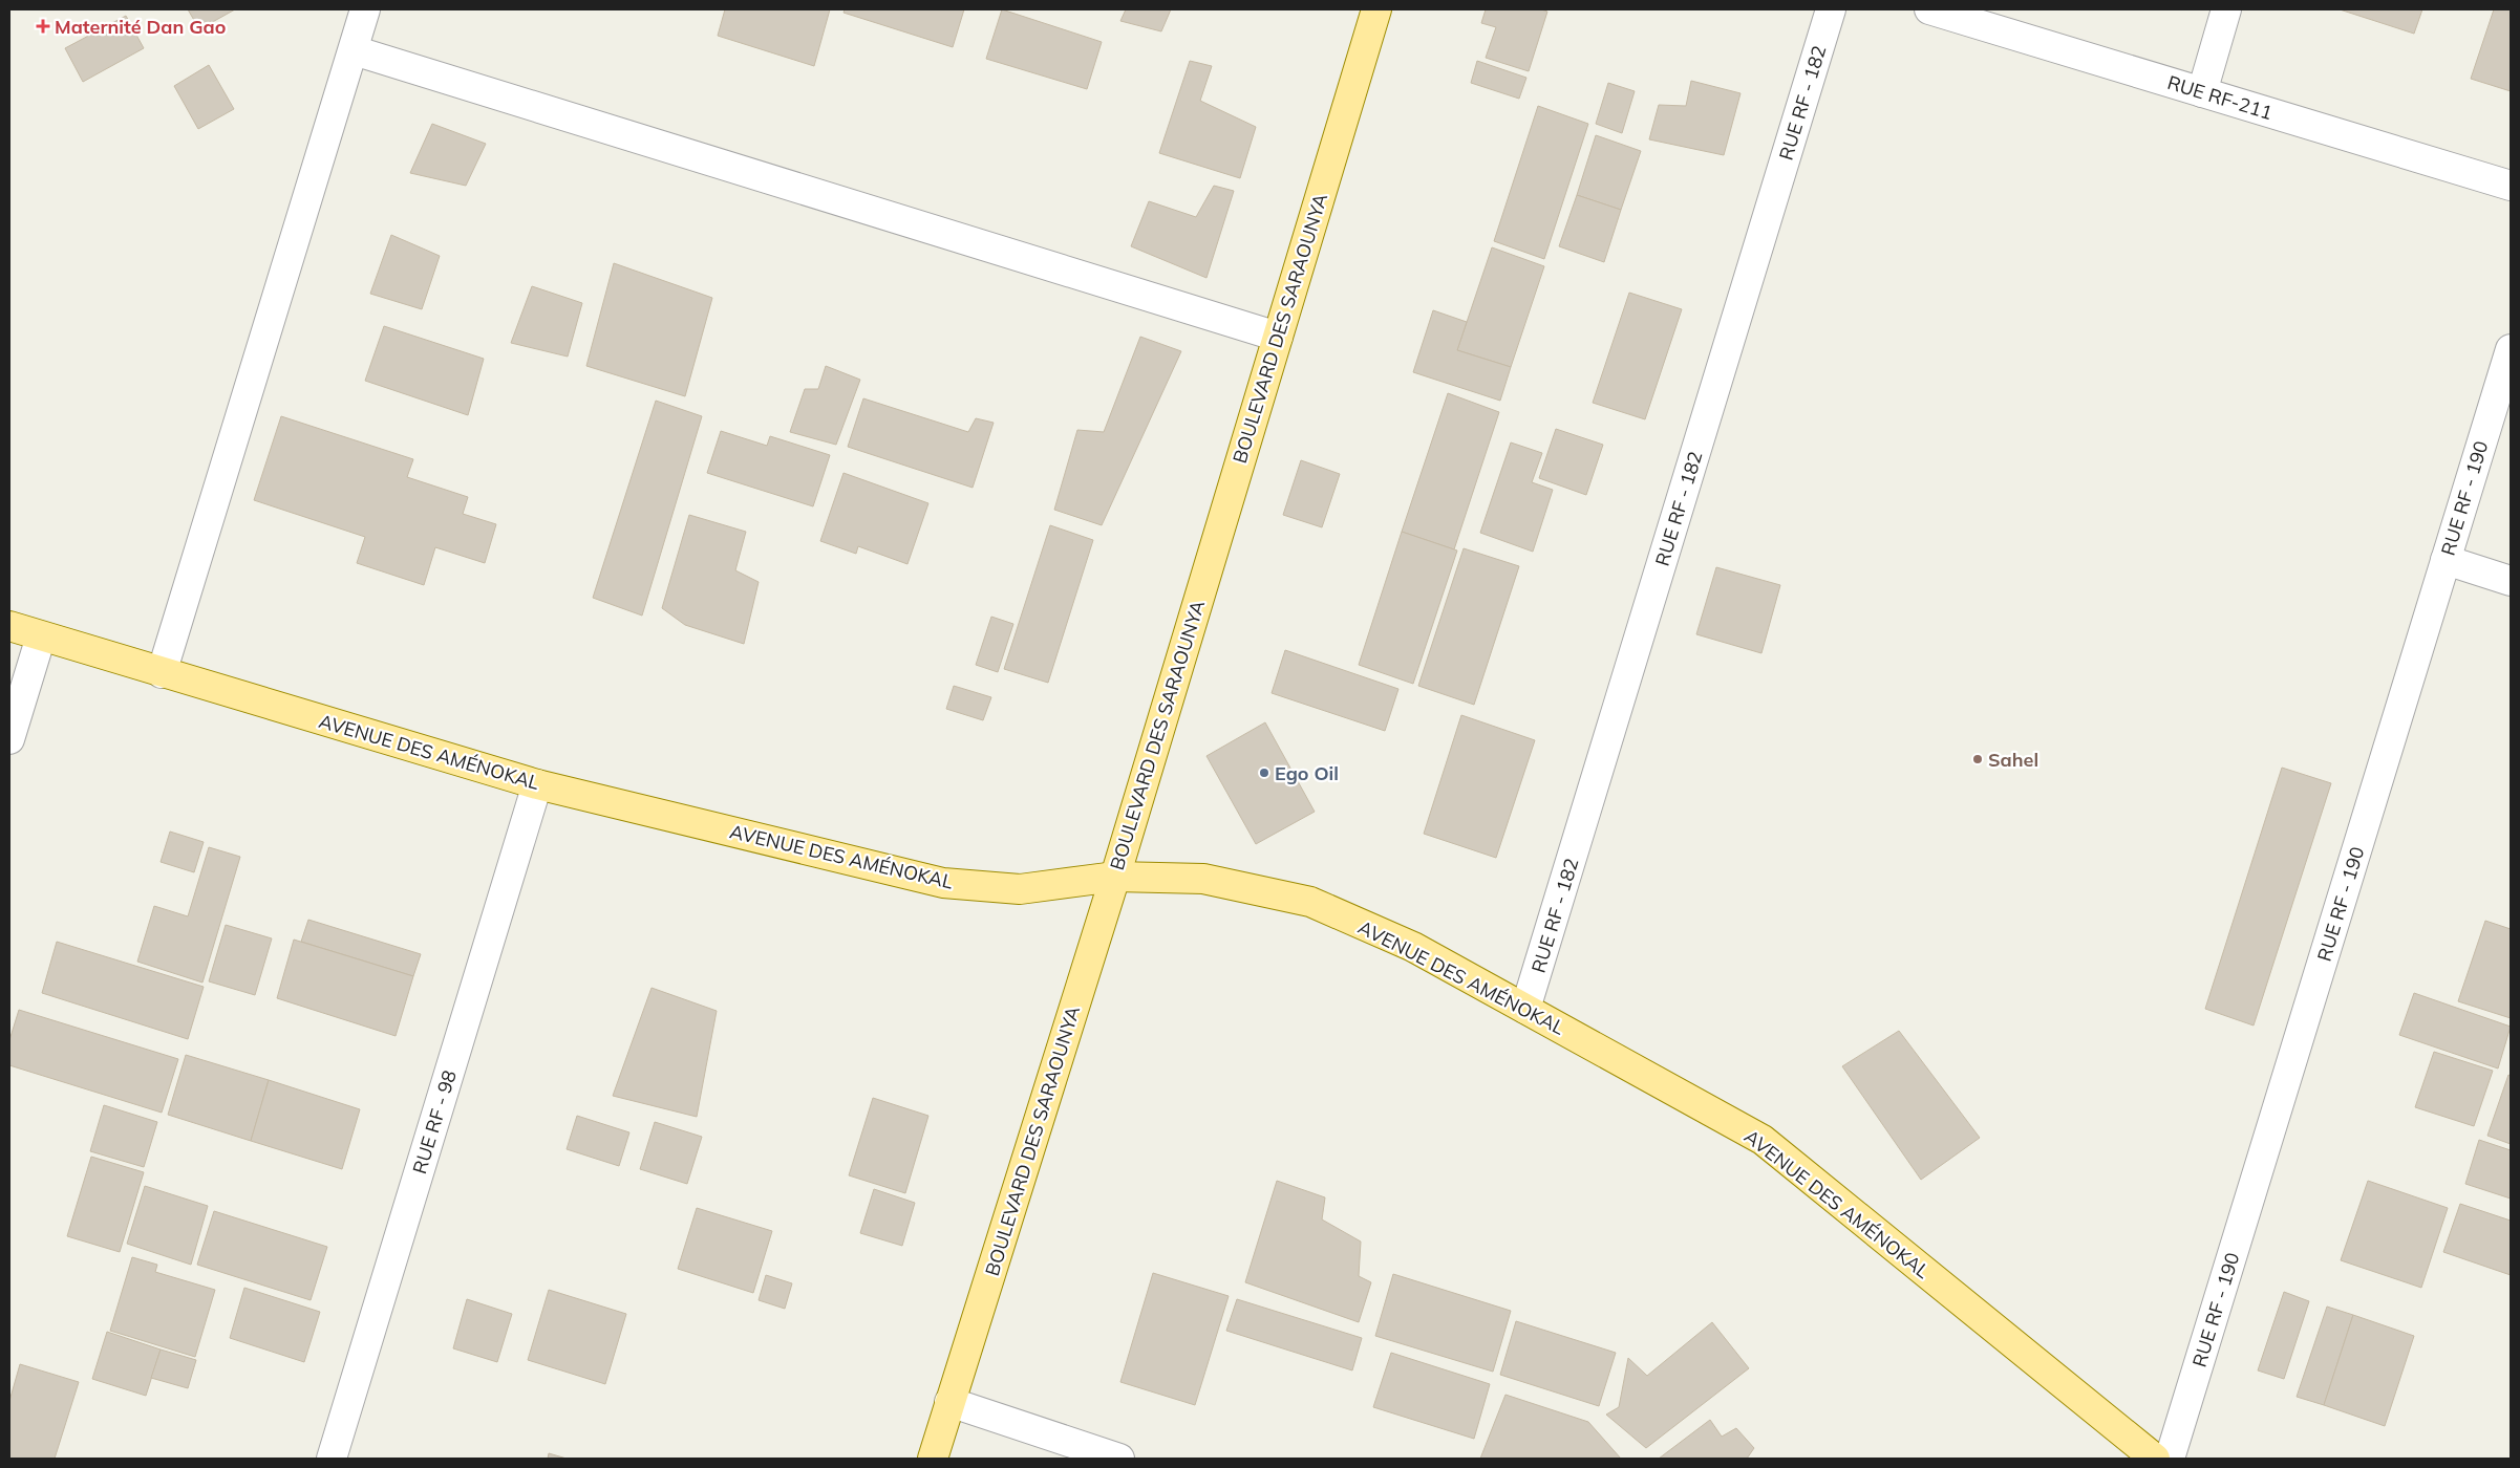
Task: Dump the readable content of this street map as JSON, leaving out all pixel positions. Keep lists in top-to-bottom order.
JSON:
{
  "streets": {
    "main road": ["BOULEVARD DES SARAOUNYA", "AVENUE DES AMÉNOKAL"],
    "street": [
      "RUE RF-211",
      "RUE RF - 182",
      "RUE RF - 190",
      "RUE RF - 98"
    ]
  },
  "crossings": [
    ["RUE RF - 182", "AVENUE DES AMÉNOKAL"],
    ["BOULEVARD DES SARAOUNYA", "AVENUE DES AMÉNOKAL"],
    ["AVENUE DES AMÉNOKAL", "RUE RF - 98"]
  ],
  "places": {
    "health": ["Maternité Dan Gao"],
    "other": ["Sahel", "Ego Oil"]
  }
}
